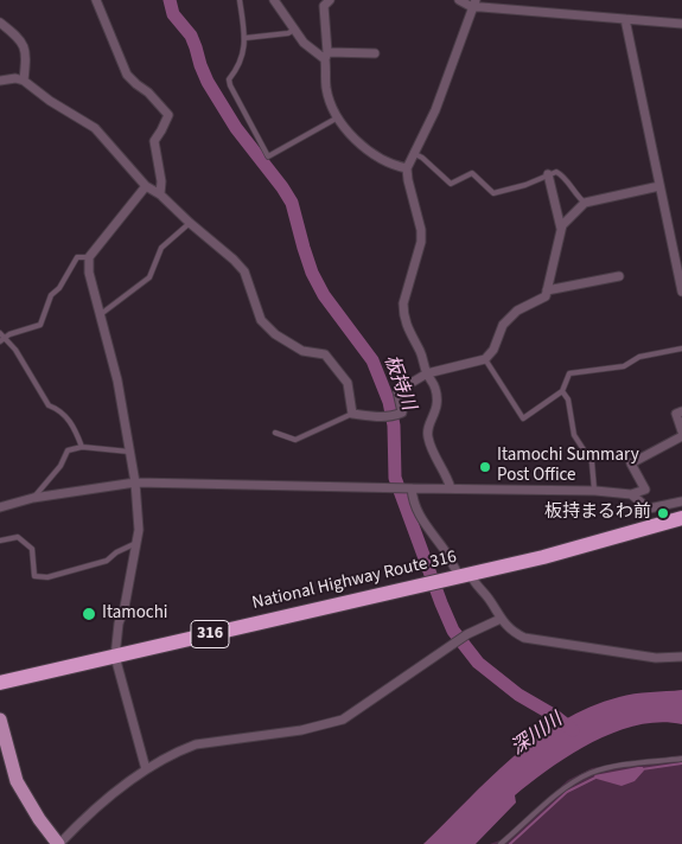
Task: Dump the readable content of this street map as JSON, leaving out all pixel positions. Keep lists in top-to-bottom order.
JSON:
{
  "streets": {
    "highway": ["National Highway Route 316", "316"]
  },
  "water": ["板持川", "深川川"],
  "places": ["Itamochi Summary Post Office", "板持まるわ前", "Itamochi"]
}
